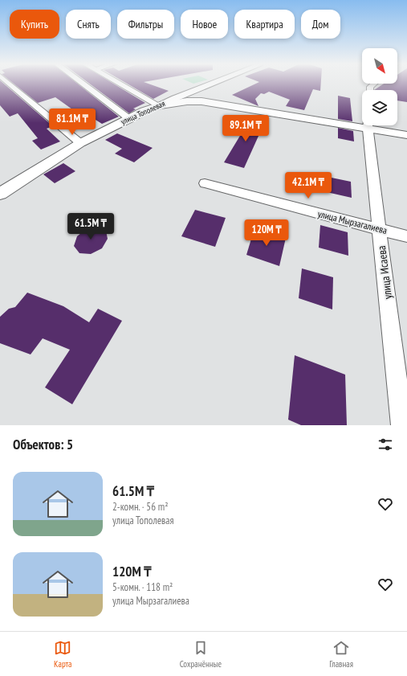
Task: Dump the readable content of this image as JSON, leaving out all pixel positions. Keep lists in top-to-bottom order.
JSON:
{
  "streets": {
    "street": ["улица Тополевая", "улица Мырзагалиева", "улица Исаева"]
  },
  "crossings": [
    ["улица Мырзагалиева", "улица Исаева"]
  ],
  "north": "bottom right",
  "page": {
    "chip": [
      "Купить",
      "Снять",
      "Фильтры",
      "Новое",
      "Квартира",
      "Дом"
    ],
    "price": [
      "81.1M ₸",
      "89.1M ₸",
      "42.1M ₸",
      "61.5M ₸",
      "120M ₸"
    ],
    "heading": "Объектов: 5",
    "list": [
      {
        "name": "61.5M ₸",
        "note": "2-комн. · 56 m² · улица Тополевая"
      },
      {
        "name": "120M ₸",
        "note": "5-комн. · 118 m² · улица Мырзагалиева"
      }
    ],
    "tabs": ["Карта", "Сохранённые", "Главная"]
  }
}
